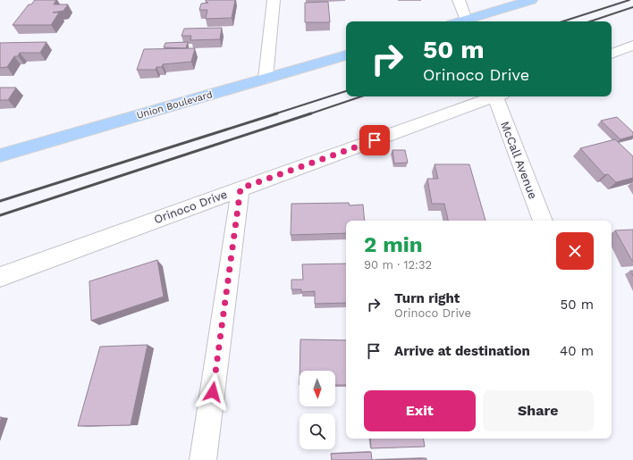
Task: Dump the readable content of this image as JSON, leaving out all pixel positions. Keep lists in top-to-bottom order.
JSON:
{
  "streets": {
    "main road": ["Union Boulevard"],
    "street": ["McCall Avenue", "Orinoco Drive"]
  },
  "north": "bottom",
  "page": {
    "turn": ["50 m", "Orinoco Drive"],
    "heading": ["2 min", "90 m · 12:32"],
    "list": [
      {
        "name": "Turn right",
        "note": "Orinoco Drive",
        "value": "50 m"
      },
      {
        "name": "Arrive at destination",
        "value": "40 m"
      }
    ],
    "buttons": ["Exit", "Share"]
  }
}
